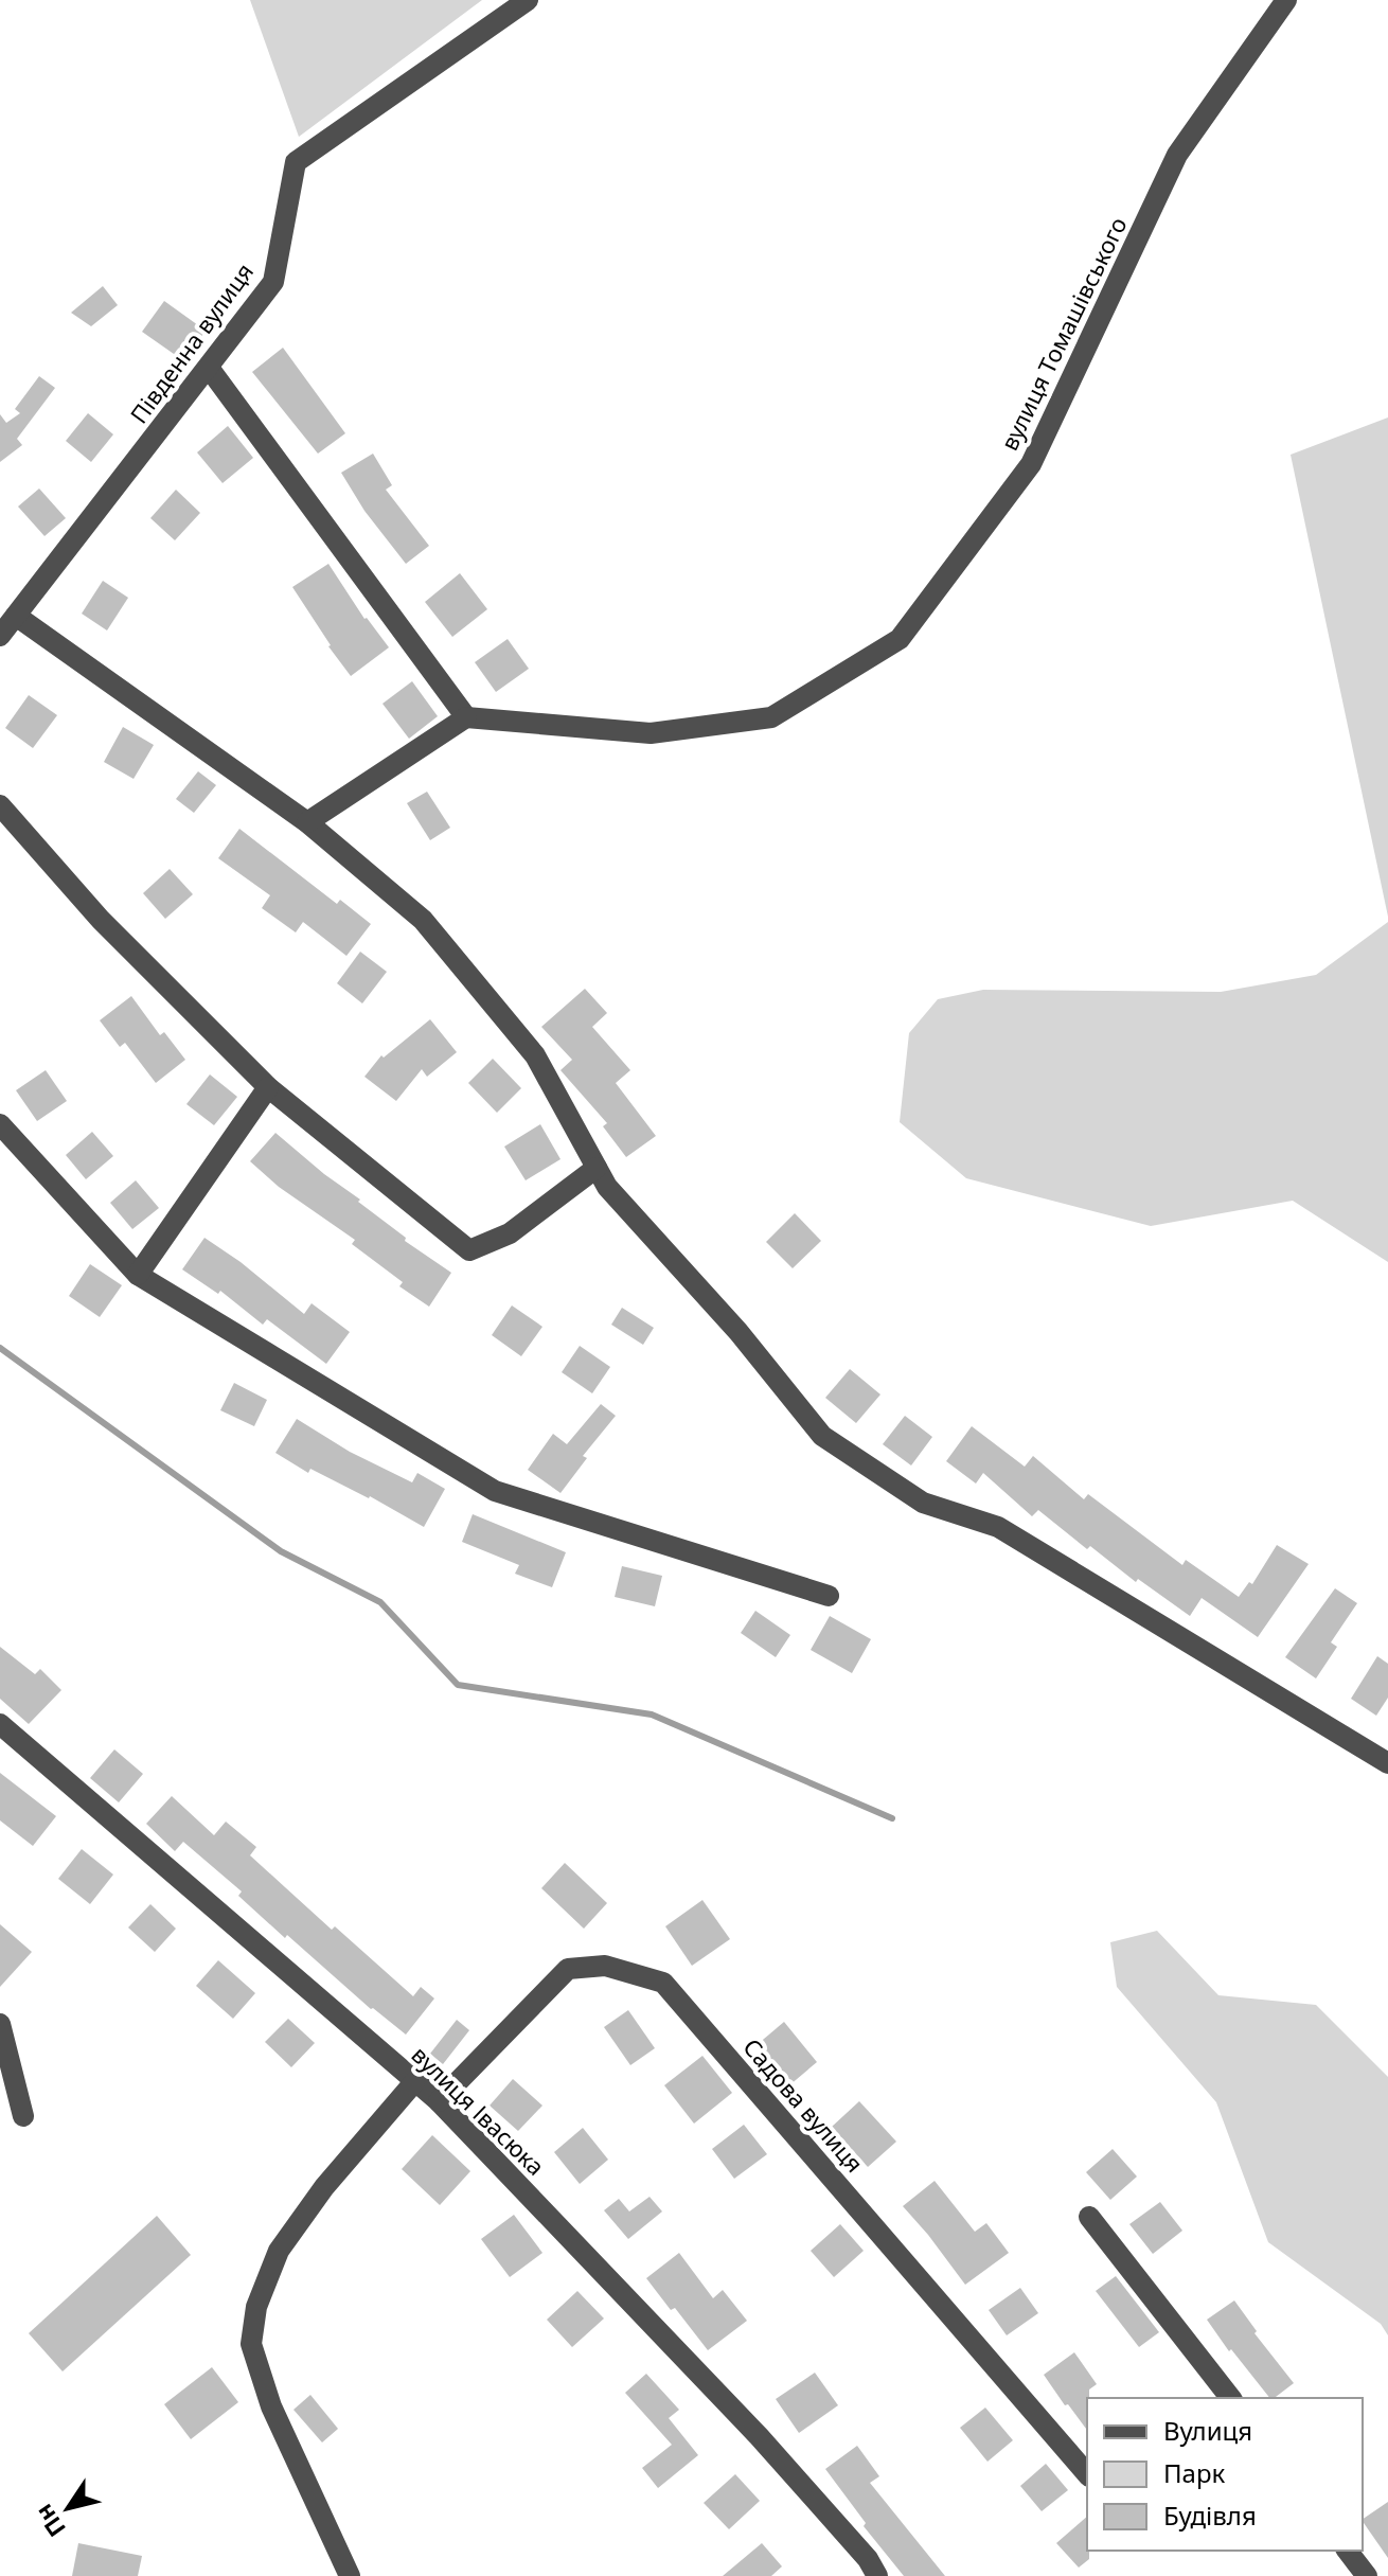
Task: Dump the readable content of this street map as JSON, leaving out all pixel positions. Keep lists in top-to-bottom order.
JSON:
{
  "streets": {
    "street": [
      "вулиця Томашівського",
      "Південна вулиця",
      "Садова вулиця",
      "вулиця Івасюка"
    ]
  },
  "crossings": [
    ["Садова вулиця", "вулиця Івасюка"]
  ],
  "legend": ["Вулиця", "Парк", "Будівля"],
  "north": "bottom left"
}
